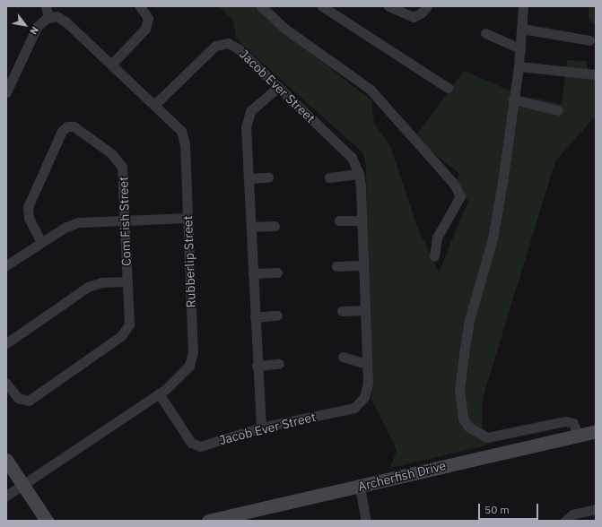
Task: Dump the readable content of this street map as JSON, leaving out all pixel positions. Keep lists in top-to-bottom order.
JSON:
{
  "streets": {
    "street": [
      "Jacob Ever Street",
      "Com Fish Street",
      "Rubberlip Street",
      "Archerfish Drive"
    ]
  },
  "crossings": [
    ["Jacob Ever Street", "Rubberlip Street"]
  ],
  "scale_bar": "50 m",
  "north": "bottom right"
}
